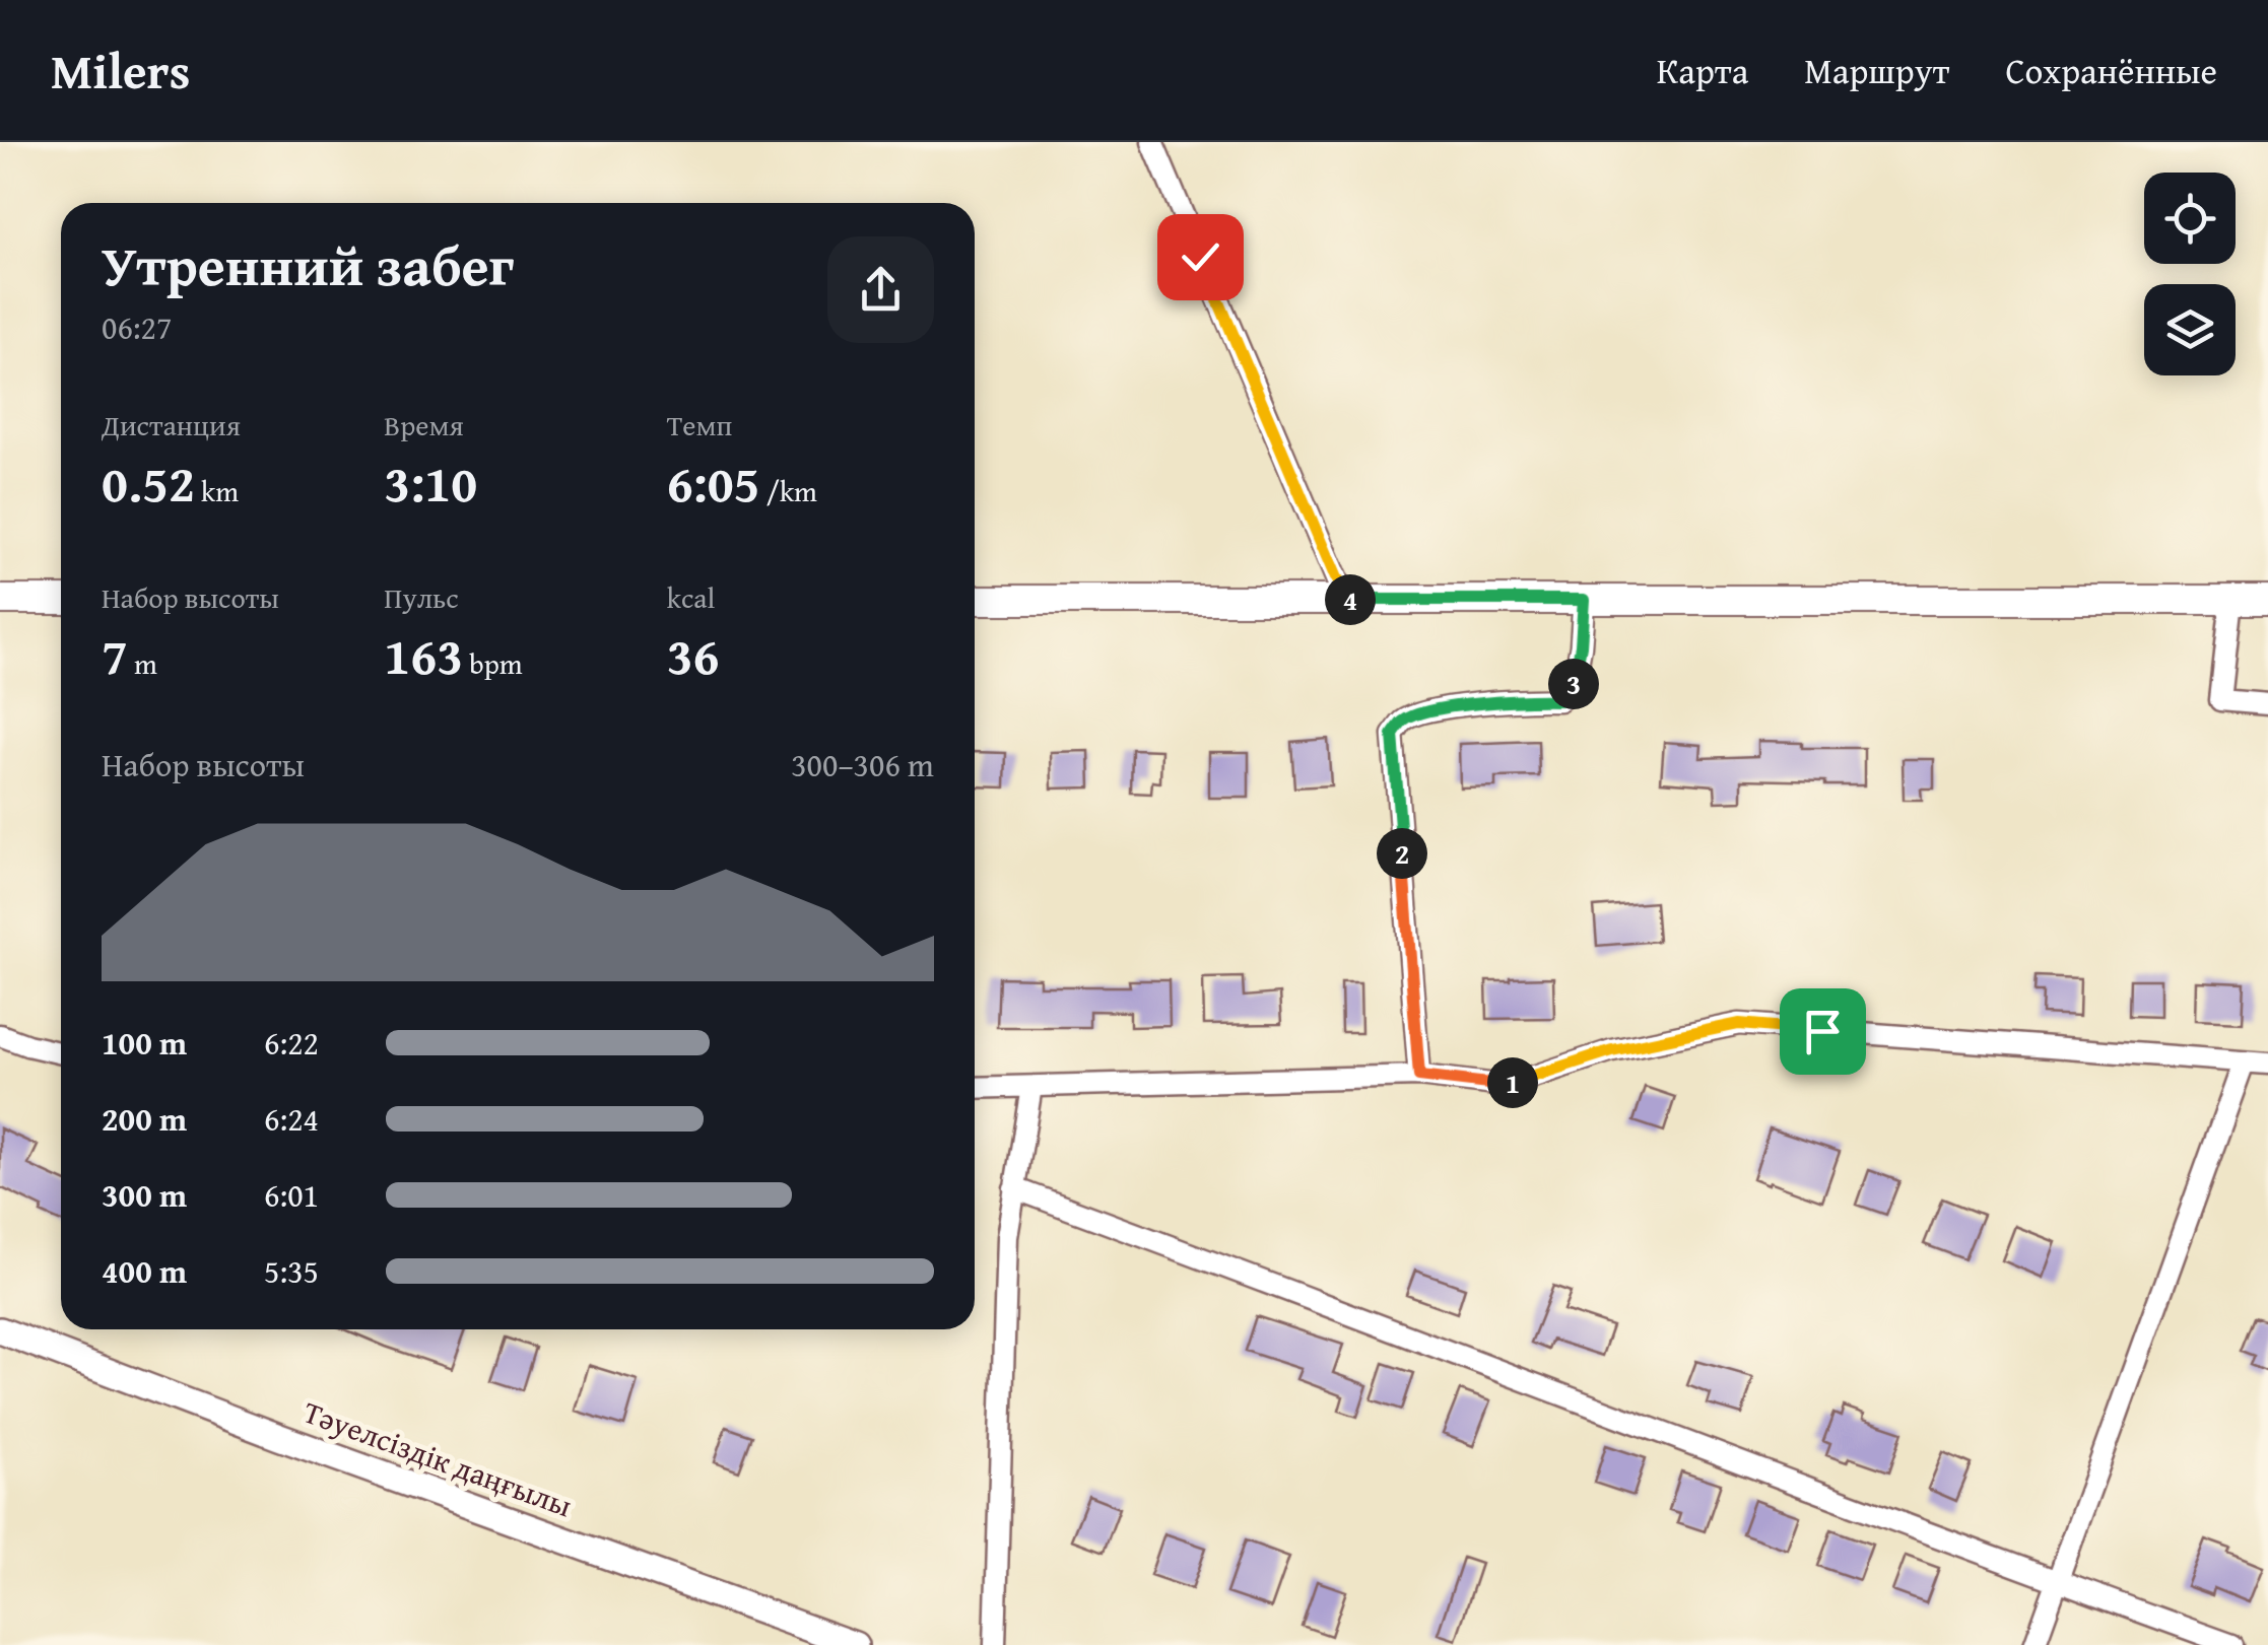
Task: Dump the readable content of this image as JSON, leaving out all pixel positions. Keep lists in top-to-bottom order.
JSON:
{
  "streets": {
    "street": ["Тәуелсіздік даңғылы"]
  },
  "page": {
    "header": "Milers",
    "nav": ["Карта", "Маршрут", "Сохранённые"],
    "heading": ["Утренний забег", "06:27"],
    "stats": [
      ["Дистанция", "0.52 km"],
      ["Время", "3:10"],
      ["Темп", "6:05 /km"],
      ["Набор высоты", "7 m"],
      ["Пульс", "163 bpm"],
      ["kcal", "36"]
    ],
    "pins": [
      "4",
      "3",
      "2",
      "1"
    ],
    "chart": ["Набор высоты", "300–306 m"],
    "list": [
      {
        "name": "100 m",
        "note": "6:22"
      },
      {
        "name": "200 m",
        "note": "6:24"
      },
      {
        "name": "300 m",
        "note": "6:01"
      },
      {
        "name": "400 m",
        "note": "5:35"
      }
    ]
  }
}
